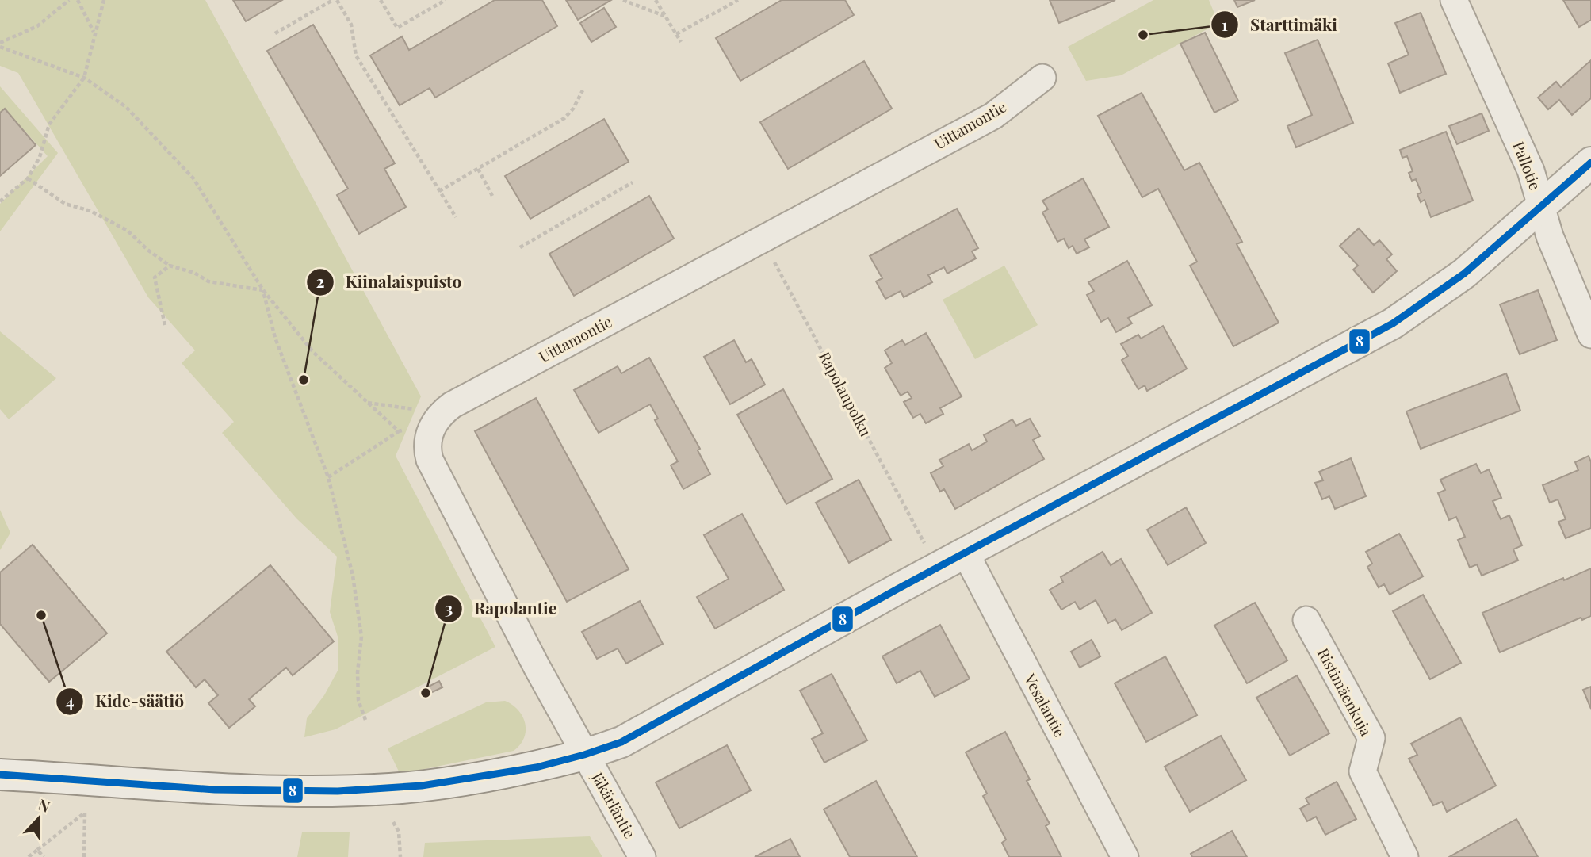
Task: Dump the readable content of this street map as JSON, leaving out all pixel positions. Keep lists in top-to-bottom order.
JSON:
{
  "streets": {
    "street": [
      "Uittamontie",
      "Pallotie",
      "Ristimäenkuja",
      "Vesalantie",
      "Jäkärläntie"
    ],
    "path": ["Rapolanpolku"]
  },
  "crossings": [
    ["Uittamontie", "Rapolanpolku"]
  ],
  "places": [
    "Starttimäki",
    "Kiinalaispuisto",
    "Kide-säätiö",
    "Rapolantie"
  ],
  "lines": ["transit line 8"],
  "north": "top"
}
